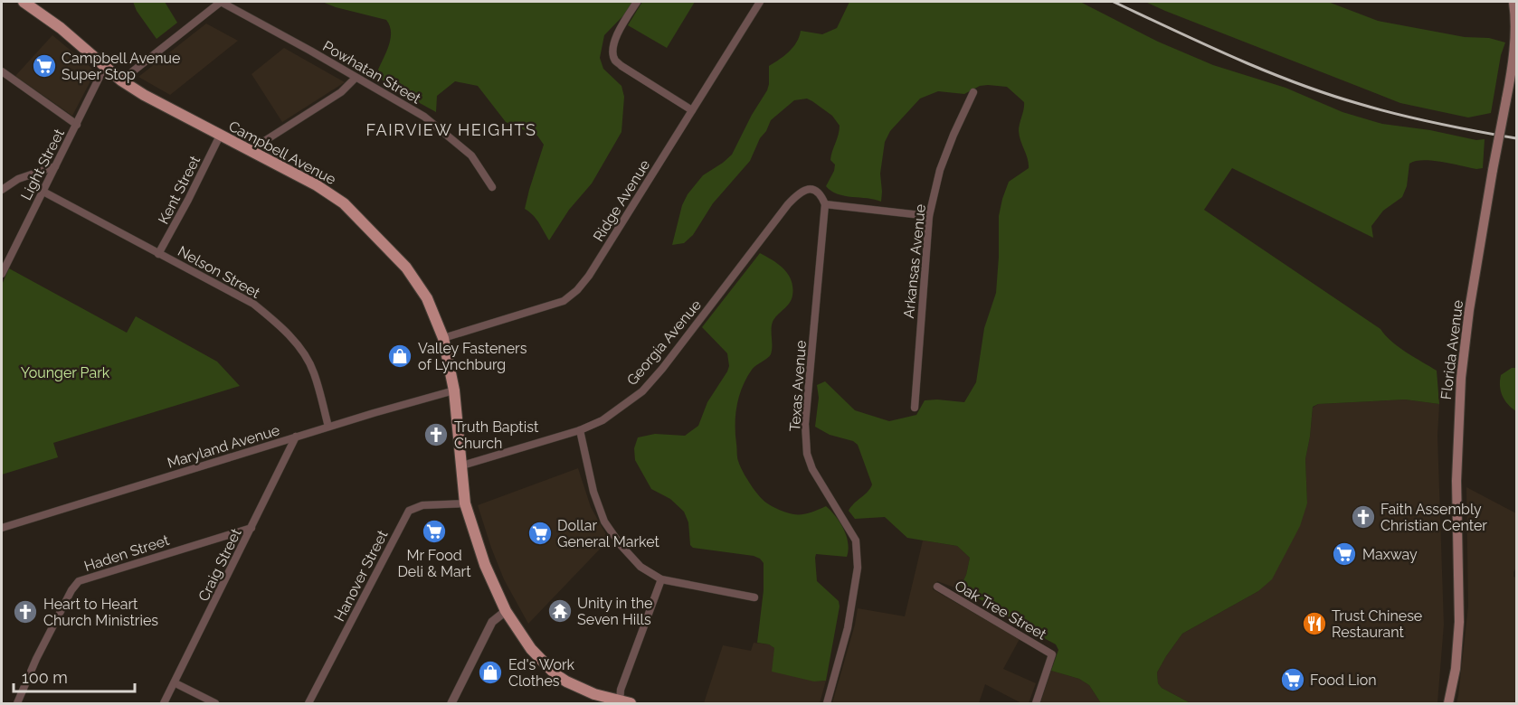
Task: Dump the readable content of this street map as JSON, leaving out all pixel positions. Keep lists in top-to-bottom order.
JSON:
{
  "streets": {
    "main road": ["Campbell Avenue", "Florida Avenue"],
    "street": [
      "Powhatan Street",
      "Light Street",
      "Kent Street",
      "Ridge Avenue",
      "Arkansas Avenue",
      "Nelson Street",
      "Georgia Avenue",
      "Texas Avenue",
      "Maryland Avenue",
      "Haden Street",
      "Craig Street",
      "Hanover Street",
      "Oak Tree Street"
    ]
  },
  "crossings": [
    ["Campbell Avenue", "Light Street"],
    ["Campbell Avenue", "Kent Street"],
    ["Campbell Avenue", "Ridge Avenue"],
    ["Campbell Avenue", "Georgia Avenue"],
    ["Campbell Avenue", "Maryland Avenue"],
    ["Campbell Avenue", "Hanover Street"],
    ["Light Street", "Nelson Street"],
    ["Kent Street", "Nelson Street"],
    ["Nelson Street", "Maryland Avenue"],
    ["Georgia Avenue", "Texas Avenue"],
    ["Maryland Avenue", "Craig Street"],
    ["Haden Street", "Craig Street"]
  ],
  "districts": ["FAIRVIEW HEIGHTS"],
  "parks": ["Younger Park"],
  "places": {
    "supermarket": [
      "Campbell Avenue Super Stop",
      "Mr Food Deli & Mart",
      "Dollar General Market",
      "Maxway",
      "Food Lion"
    ],
    "shop": ["Valley Fasteners of Lynchburg", "Ed's Work Clothes"],
    "church": ["Truth Baptist Church", "Faith Assembly Christian Center", "Heart to Heart Church Ministries"],
    "temple": ["Unity in the Seven Hills"],
    "restaurant": ["Trust Chinese Restaurant"]
  },
  "scale_bar": "100 m"
}
